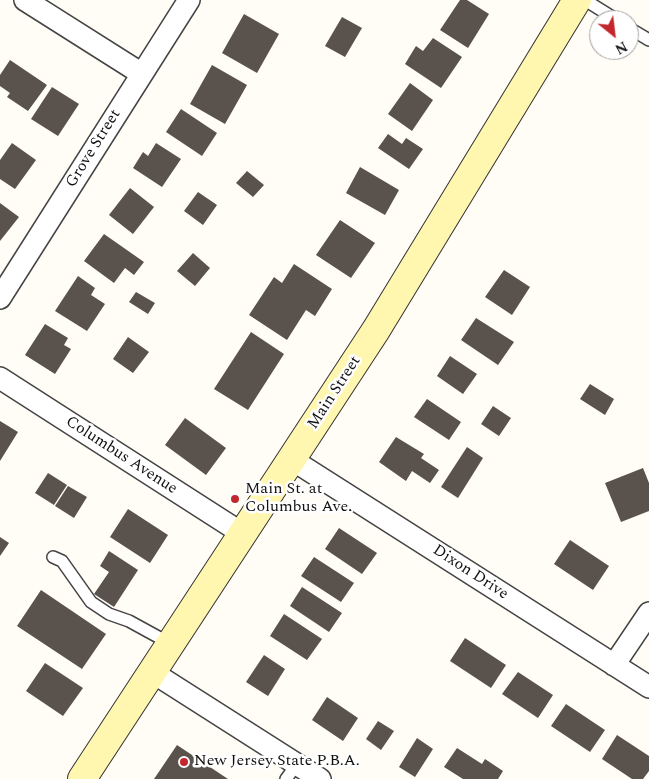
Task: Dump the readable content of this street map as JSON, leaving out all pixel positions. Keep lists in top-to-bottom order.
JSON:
{
  "streets": {
    "main road": ["Main Street"],
    "street": ["Grove Street", "Columbus Avenue", "Dixon Drive"]
  },
  "crossings": [
    ["Main Street", "Columbus Avenue"],
    ["Main Street", "Dixon Drive"]
  ],
  "places": ["Main St. at Columbus Ave.", "New Jersey State P.B.A."],
  "north": "bottom right"
}
